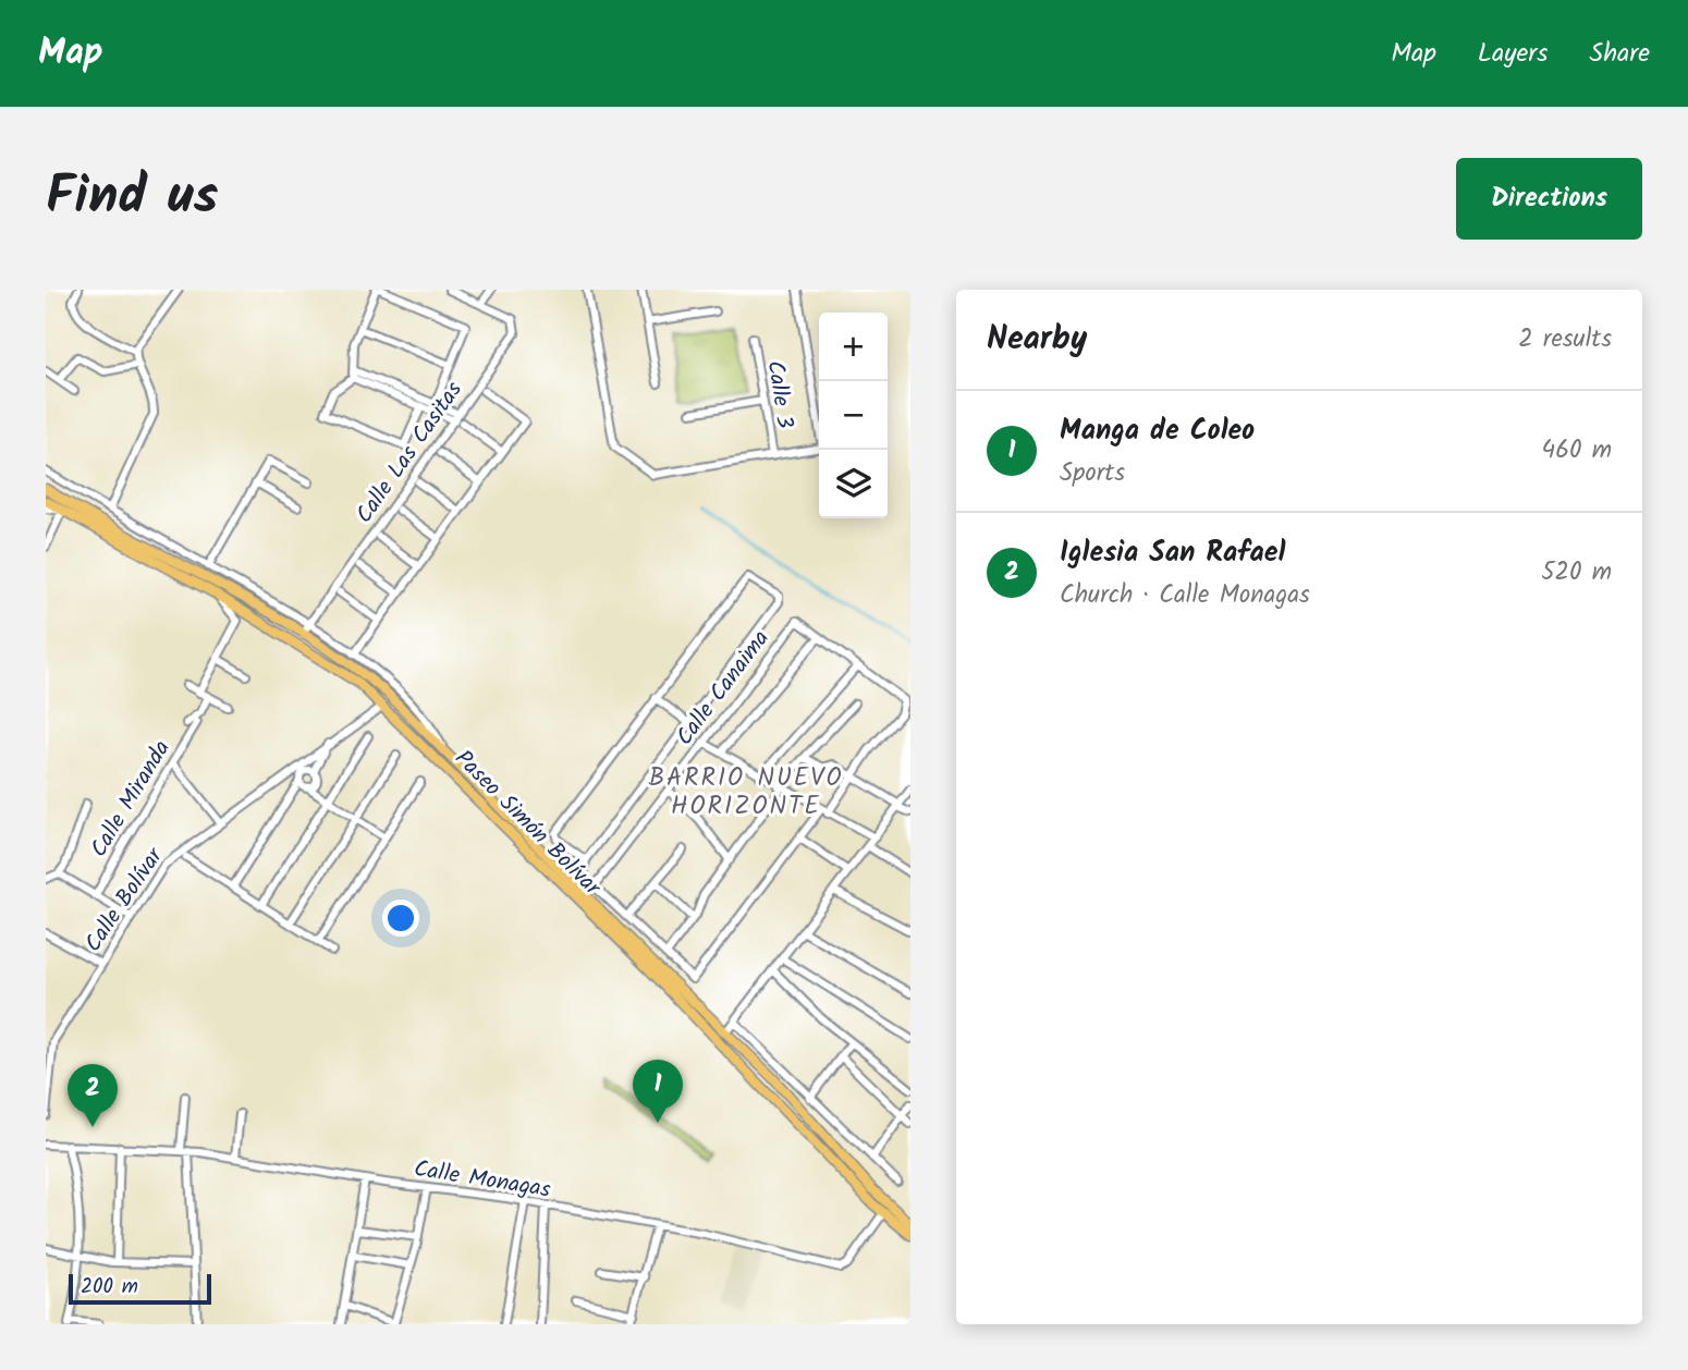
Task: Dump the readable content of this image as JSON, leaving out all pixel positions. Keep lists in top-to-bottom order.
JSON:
{
  "streets": {
    "main road": ["Paseo Simón Bolívar"],
    "street": [
      "Calle 3",
      "Calle Las Casitas",
      "Calle Canaima",
      "Calle Miranda",
      "Calle Bolívar",
      "Calle Monagas"
    ]
  },
  "crossings": [
    ["Calle Las Casitas", "Paseo Simón Bolívar"],
    ["Paseo Simón Bolívar", "Calle Bolívar"],
    ["Paseo Simón Bolívar", "Calle Monagas"]
  ],
  "districts": ["BARRIO NUEVO HORIZONTE"],
  "scale_bar": "200 m",
  "page": {
    "header": "Map",
    "nav": ["Map", "Layers", "Share"],
    "title": "Find us",
    "buttons": "Directions",
    "heading": ["Nearby", "2 results"],
    "map_buttons": ["+", "−"],
    "list": [
      {
        "mark": "1",
        "name": "Manga de Coleo",
        "note": "Sports",
        "value": "460 m"
      },
      {
        "mark": "2",
        "name": "Iglesia San Rafael",
        "note": "Church · Calle Monagas",
        "value": "520 m"
      }
    ],
    "pins": ["1", "2"],
    "scale": "200 m"
  }
}
